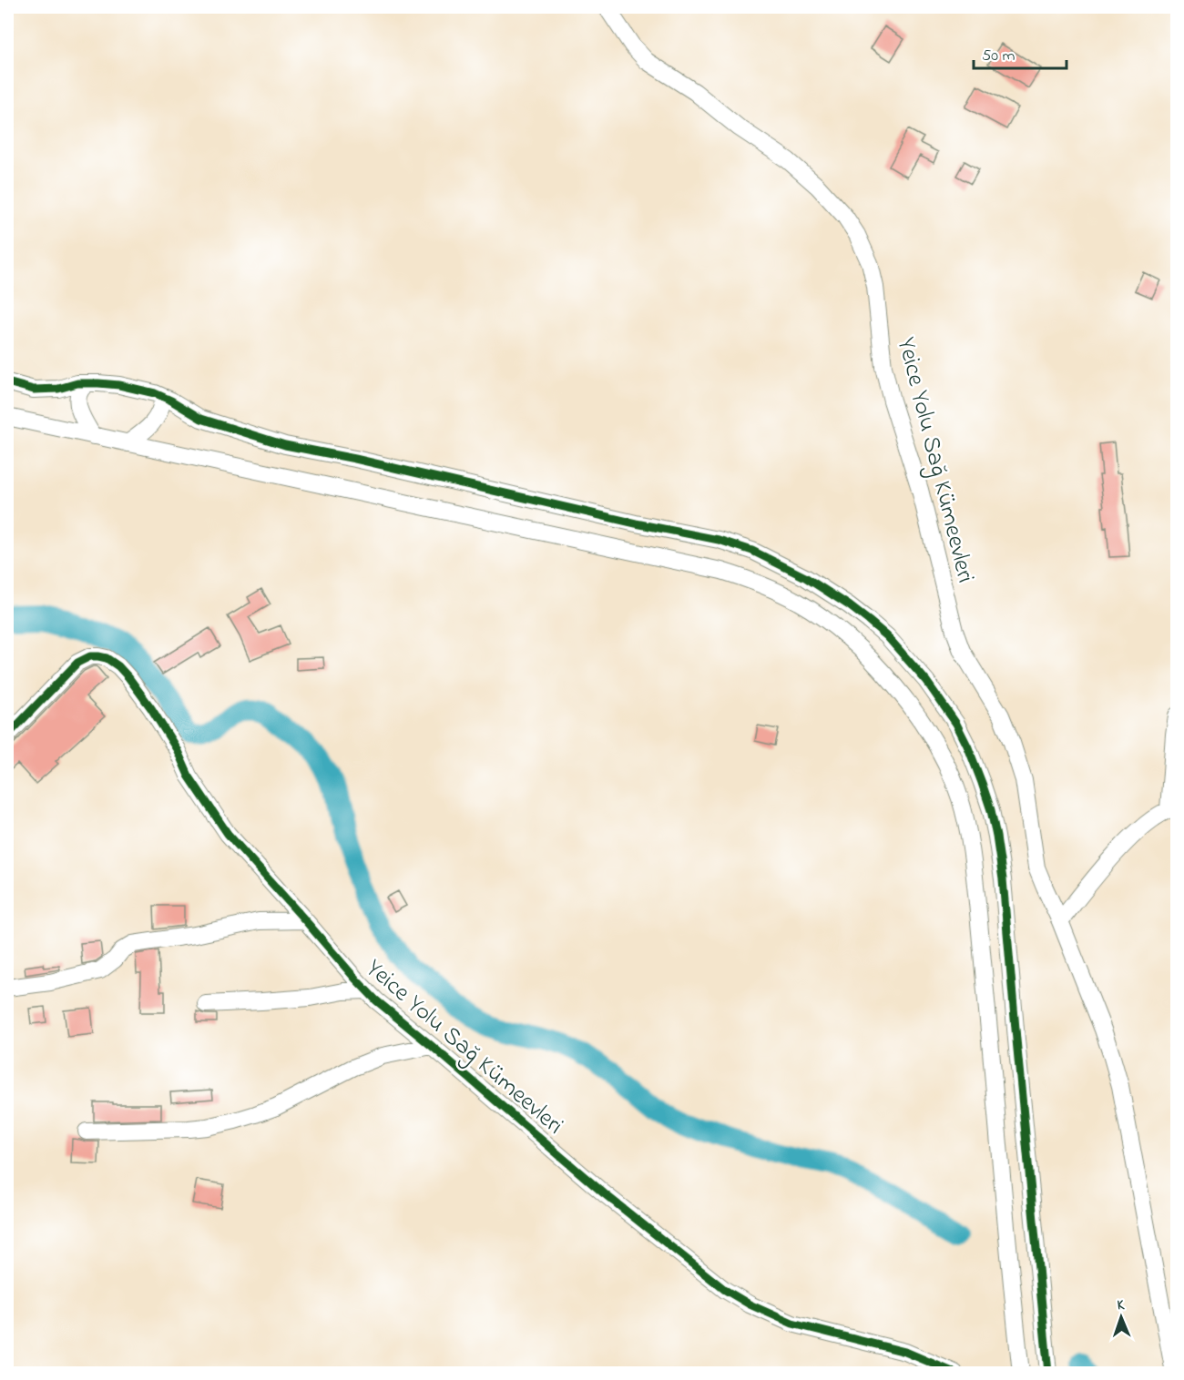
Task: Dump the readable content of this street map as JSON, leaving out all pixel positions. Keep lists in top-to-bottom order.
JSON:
{
  "streets": {
    "street": ["Yeice Yolu Sağ Kümeevleri"]
  },
  "scale_bar": "50 m",
  "north": "top"
}
